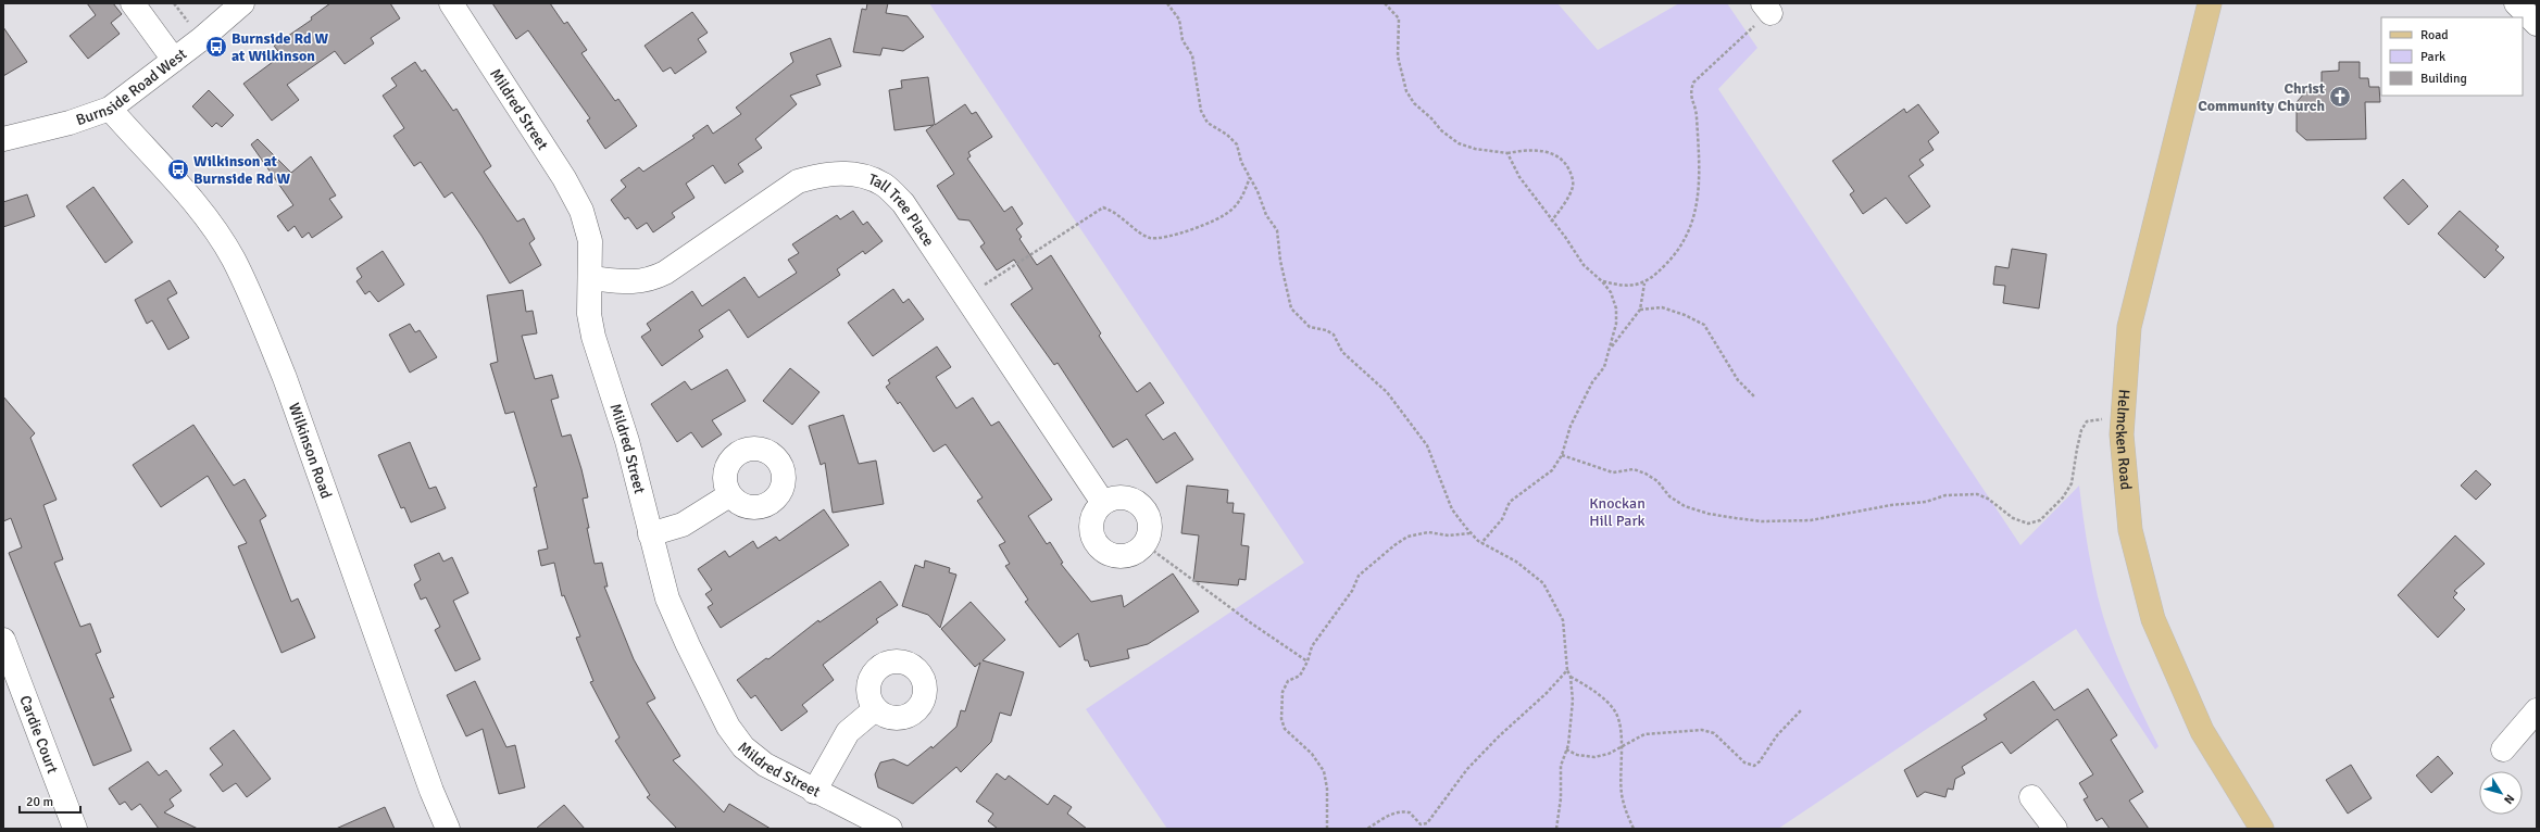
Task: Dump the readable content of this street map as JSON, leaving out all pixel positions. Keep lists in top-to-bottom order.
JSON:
{
  "streets": {
    "main road": ["Helmcken Road"],
    "street": [
      "Burnside Road West",
      "Mildred Street",
      "Tall Tree Place",
      "Wilkinson Road",
      "Cardie Court"
    ]
  },
  "crossings": [
    ["Burnside Road West", "Wilkinson Road"],
    ["Mildred Street", "Tall Tree Place"]
  ],
  "parks": ["Knockan Hill Park"],
  "places": {
    "bus stop": ["Burnside Rd W at Wilkinson", "Wilkinson at Burnside Rd W"],
    "church": ["Christ Community Church"]
  },
  "legend": ["Road", "Park", "Building"],
  "scale_bar": "20 m",
  "north": "bottom right"
}
